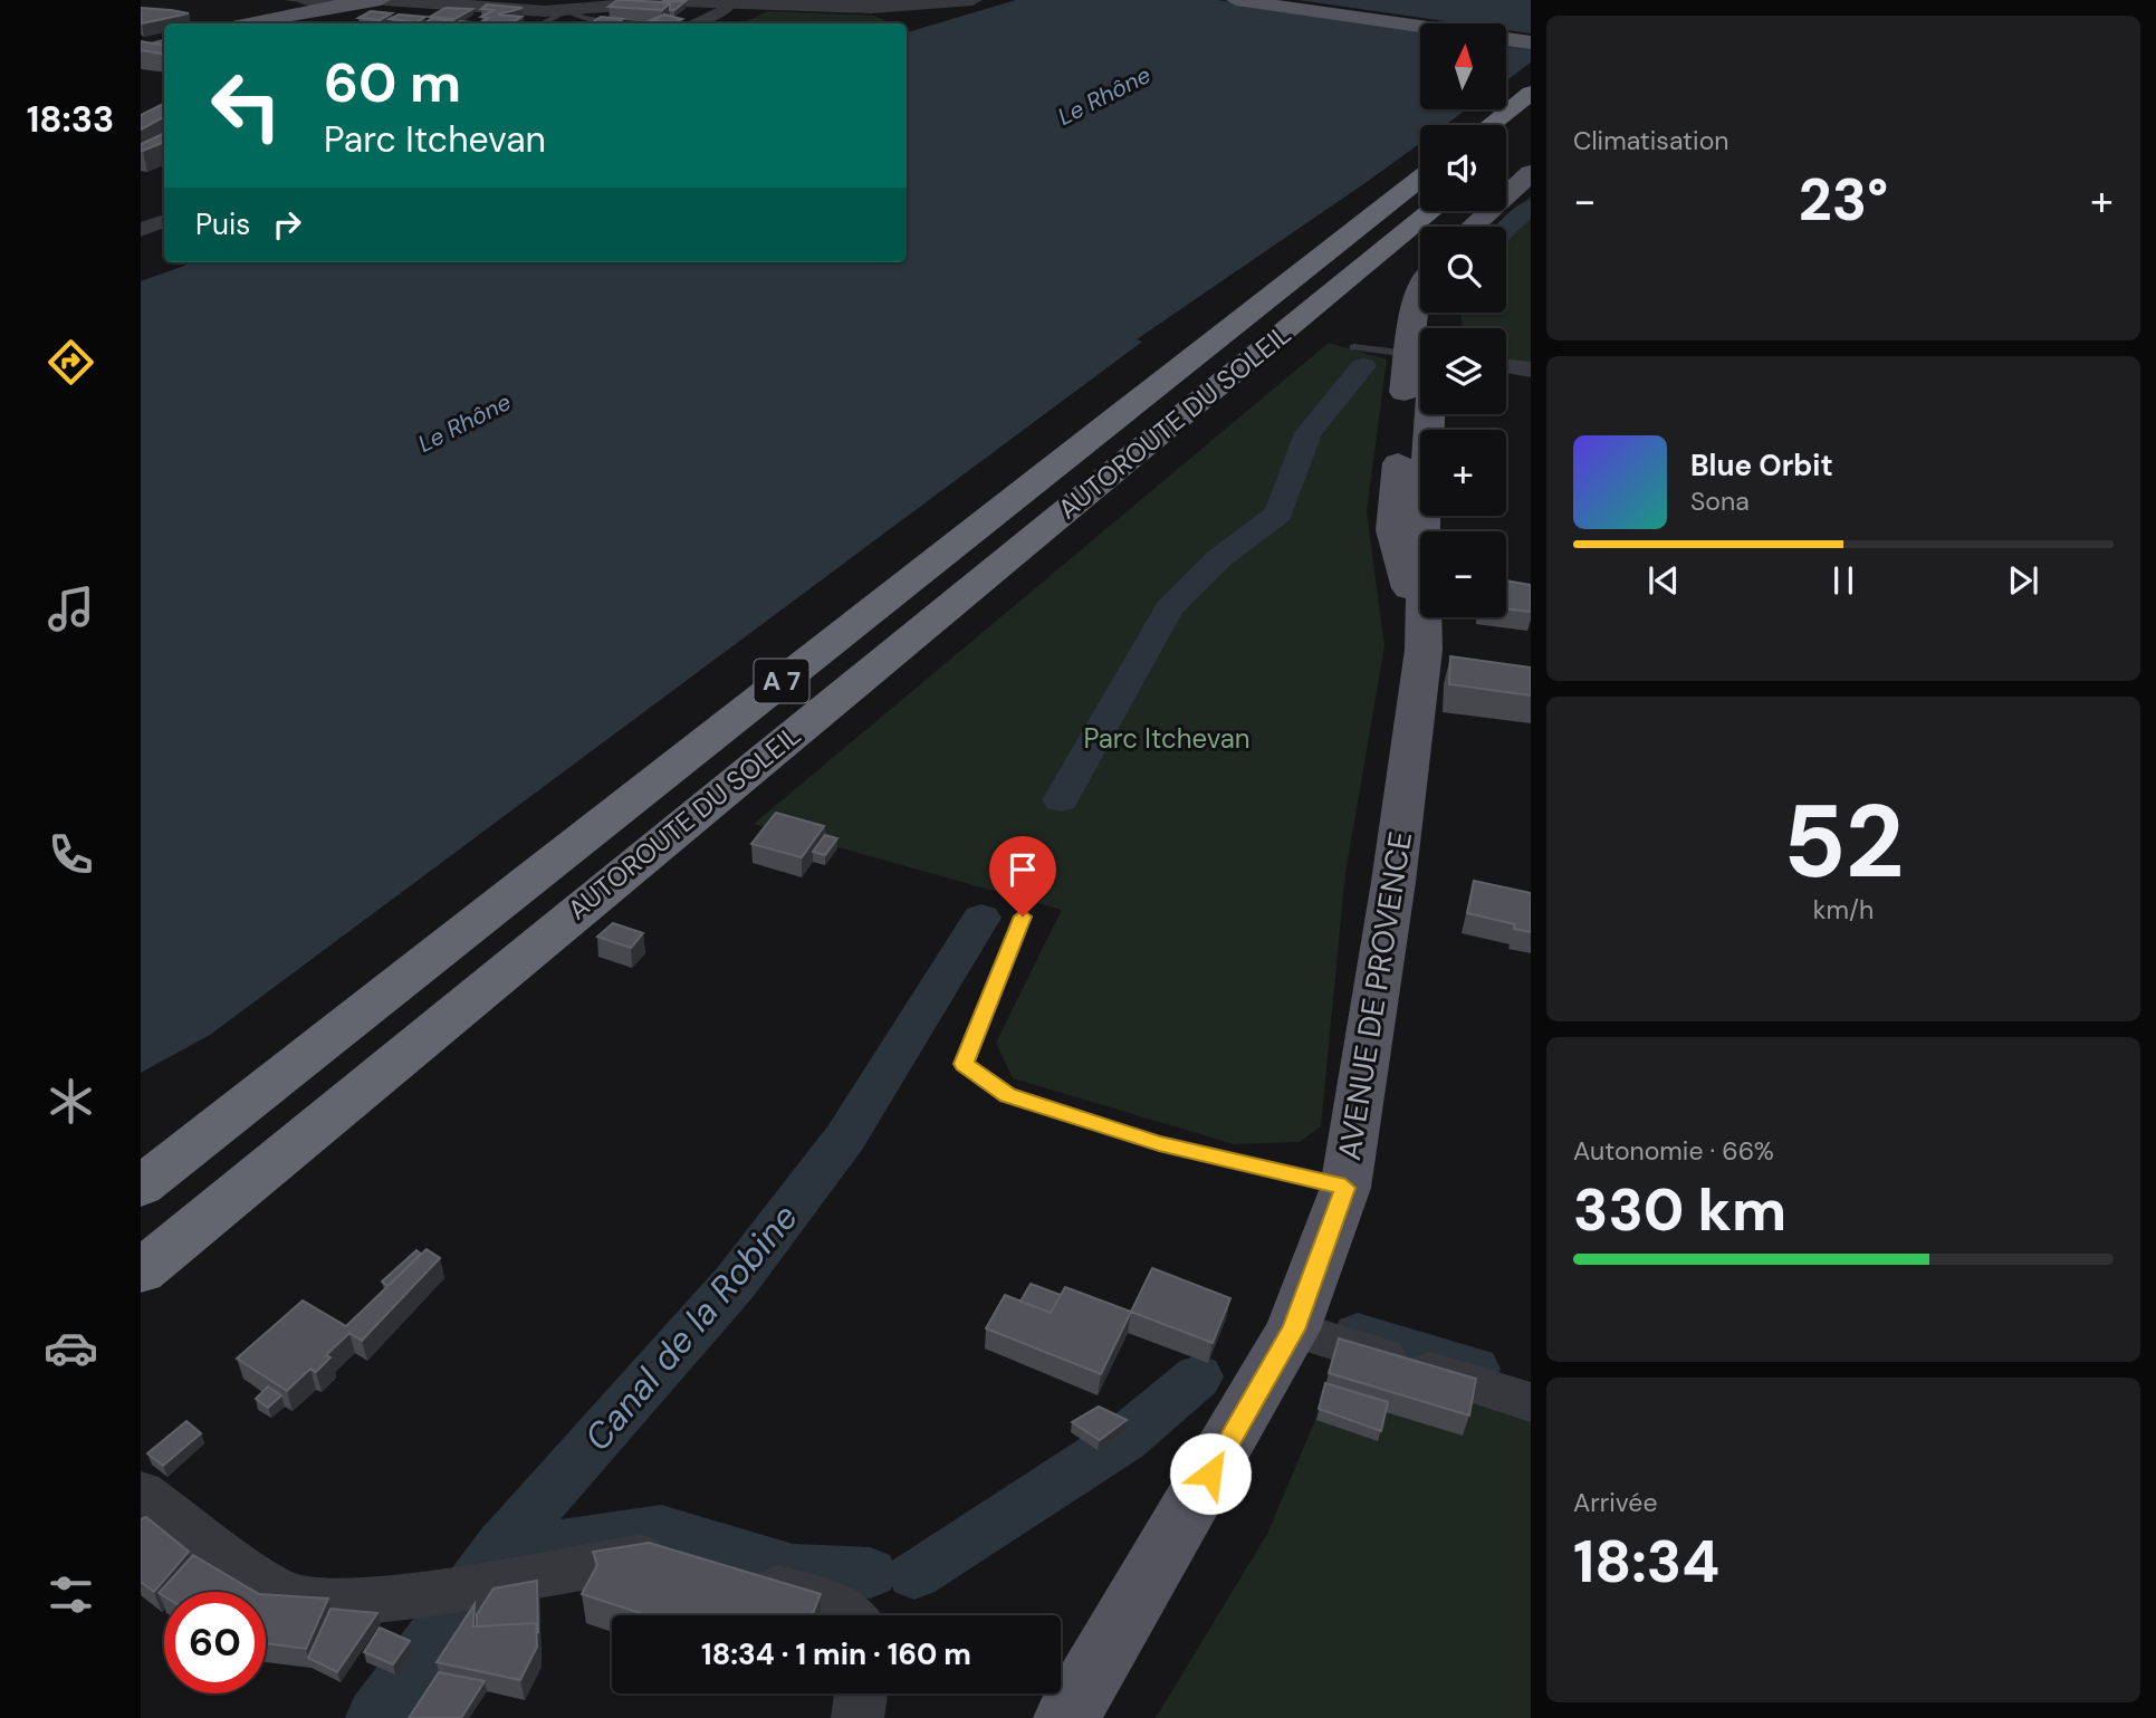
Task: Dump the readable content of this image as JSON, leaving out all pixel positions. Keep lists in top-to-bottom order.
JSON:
{
  "streets": {
    "highway": ["AUTOROUTE DU SOLEIL", "A 7"],
    "main road": ["AVENUE DE PROVENCE"]
  },
  "water": ["Le Rhône", "Canal de la Robine"],
  "parks": ["Parc Itchevan"],
  "north": "top",
  "page": {
    "tabs": "18:33",
    "tile": [
      "Climatisation",
      ["52", "km/h"],
      ["Autonomie · 66%", "330 km"],
      ["Arrivée", "18:34"]
    ],
    "map_buttons": ["+", "−"],
    "turn": ["60 m", "Parc Itchevan"],
    "heat": ["−", "23°", "+"],
    "then": "Puis",
    "song": ["Blue Orbit", "Sona"],
    "limit": "60",
    "trip": "18:34 · 1 min · 160 m"
  }
}
